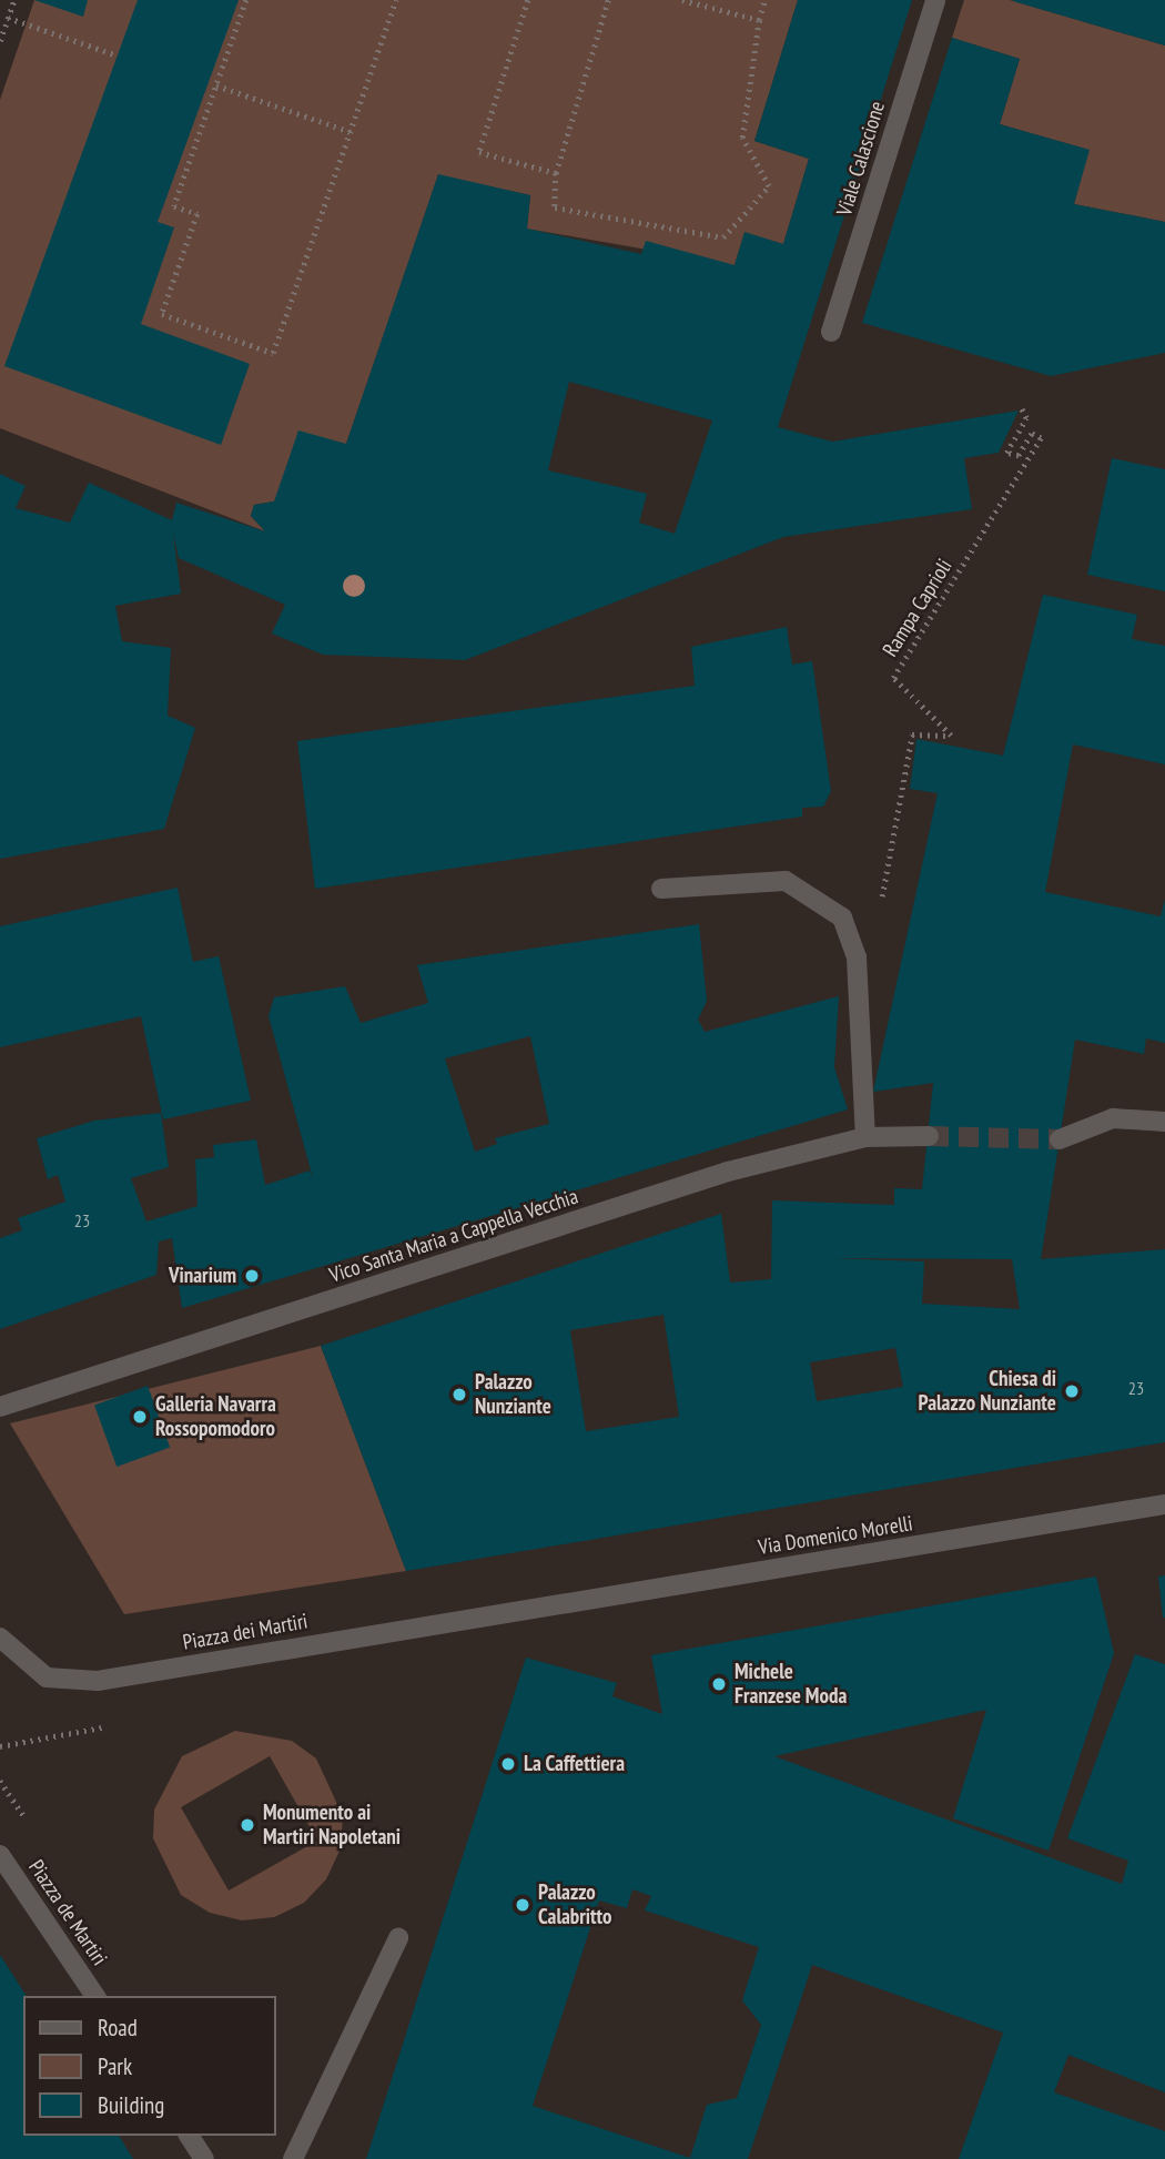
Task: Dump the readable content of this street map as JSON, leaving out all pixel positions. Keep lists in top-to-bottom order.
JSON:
{
  "streets": {
    "street": [
      "Viale Calascione",
      "Vico Santa Maria a Cappella Vecchia",
      "Via Domenico Morelli",
      "Piazza dei Martiri",
      "Piazza de Martiri"
    ],
    "path": ["Rampa Caprioli"]
  },
  "crossings": [
    ["Via Domenico Morelli", "Piazza dei Martiri"]
  ],
  "places": [
    "Vinarium",
    "Chiesa di Palazzo Nunziante",
    "Palazzo Nunziante",
    "Galleria Navarra Rossopomodoro",
    "Michele Franzese Moda",
    "La Caffettiera",
    "Monumento ai Martiri Napoletani",
    "Palazzo Calabritto"
  ],
  "house_numbers": ["23", "23"],
  "legend": ["Road", "Park", "Building"]
}
